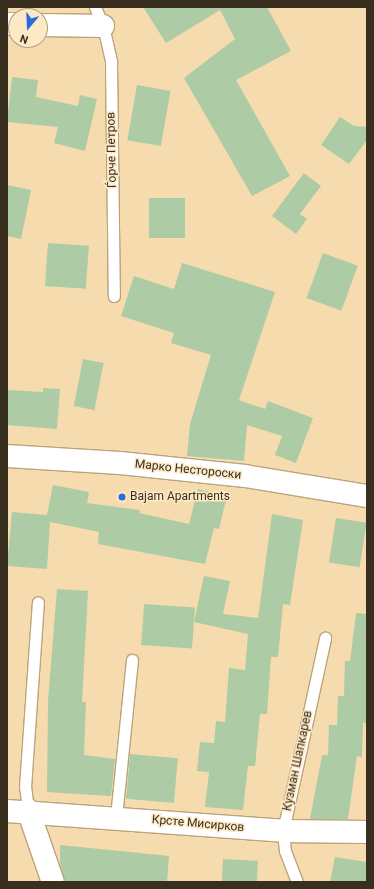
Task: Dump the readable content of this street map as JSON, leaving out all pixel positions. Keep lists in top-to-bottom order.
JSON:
{
  "streets": {
    "street": ["Марко Нестороски", "Крсте Мисирков"],
    "lane": ["Ѓорче Петров", "Кузман Шапкарев"]
  },
  "crossings": [
    ["Кузман Шапкарев", "Крсте Мисирков"]
  ],
  "places": ["Bajam Apartments"],
  "north": "bottom"
}
